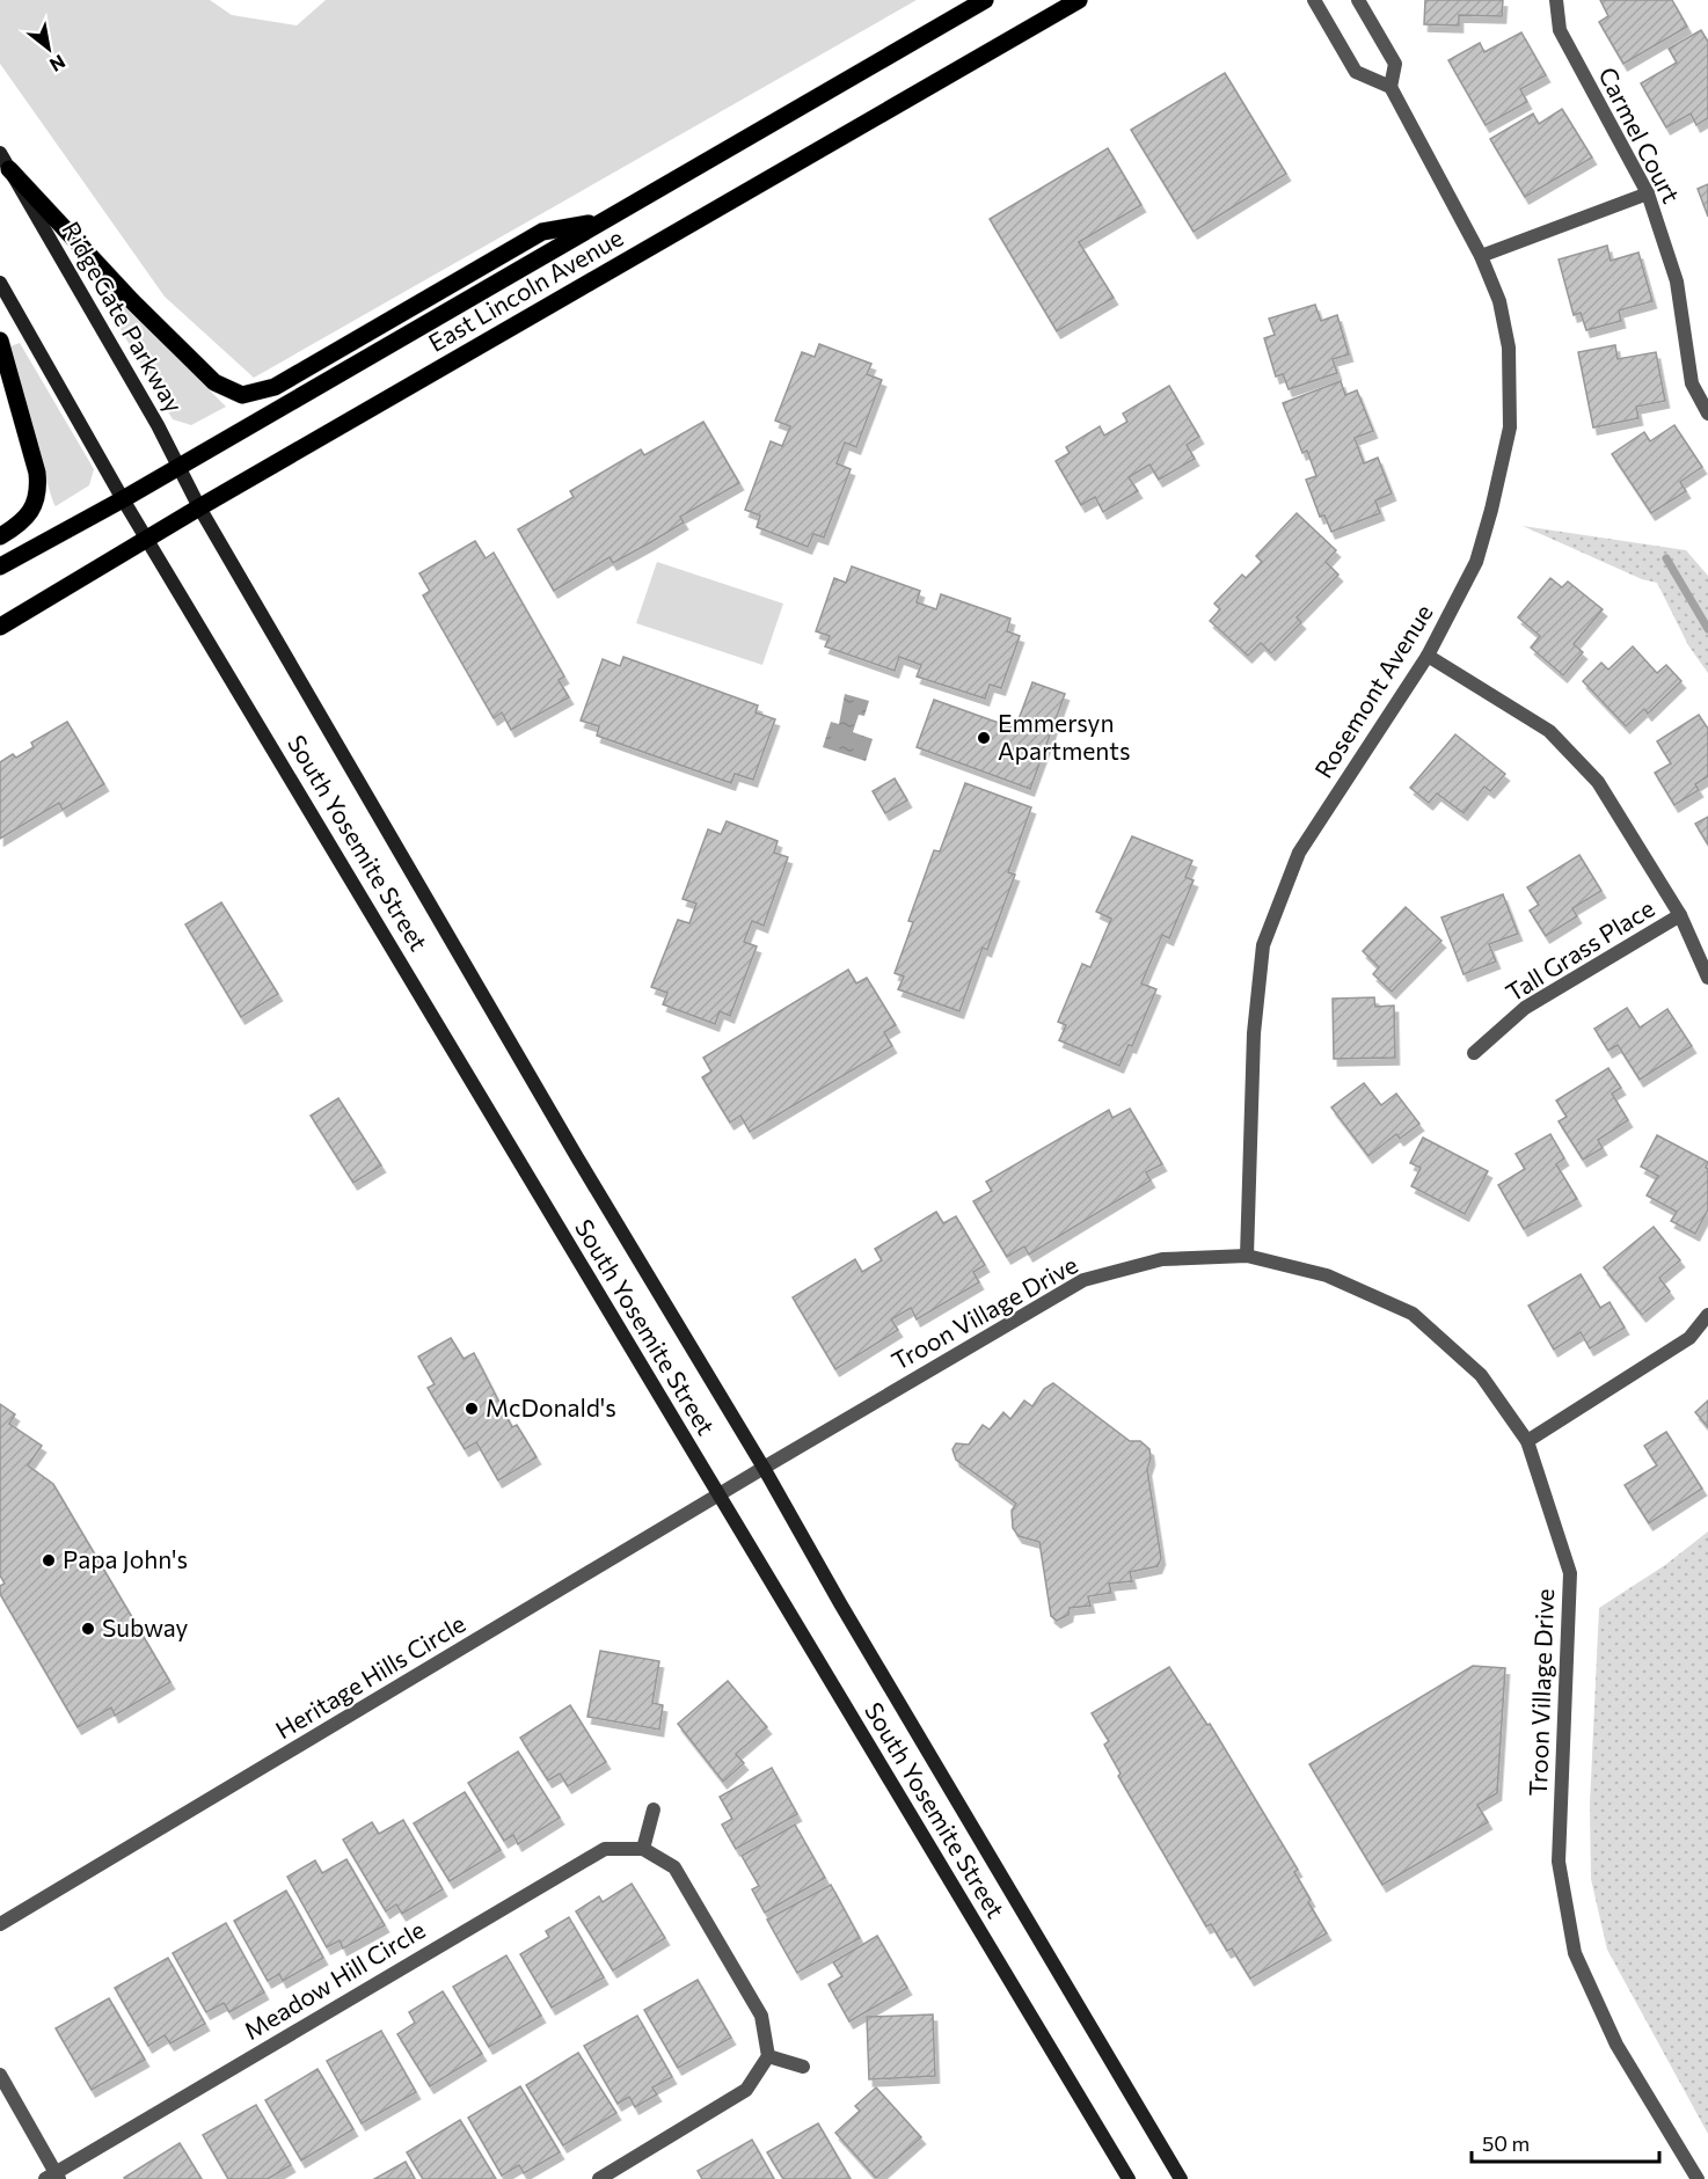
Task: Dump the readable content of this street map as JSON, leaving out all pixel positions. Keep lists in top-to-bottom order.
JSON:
{
  "streets": {
    "main road": ["East Lincoln Avenue", "RidgeGate Parkway", "South Yosemite Street"],
    "street": [
      "Carmel Court",
      "Rosemont Avenue",
      "Tall Grass Place",
      "Troon Village Drive",
      "Heritage Hills Circle",
      "Meadow Hill Circle"
    ]
  },
  "crossings": [
    ["East Lincoln Avenue", "RidgeGate Parkway"],
    ["East Lincoln Avenue", "South Yosemite Street"],
    ["RidgeGate Parkway", "South Yosemite Street"],
    ["Rosemont Avenue", "Troon Village Drive"],
    ["South Yosemite Street", "Troon Village Drive"],
    ["South Yosemite Street", "Heritage Hills Circle"],
    ["Troon Village Drive", "Heritage Hills Circle"]
  ],
  "places": [
    "Emmersyn Apartments",
    "McDonald's",
    "Papa John's",
    "Subway"
  ],
  "scale_bar": "50 m",
  "north": "bottom right"
}
